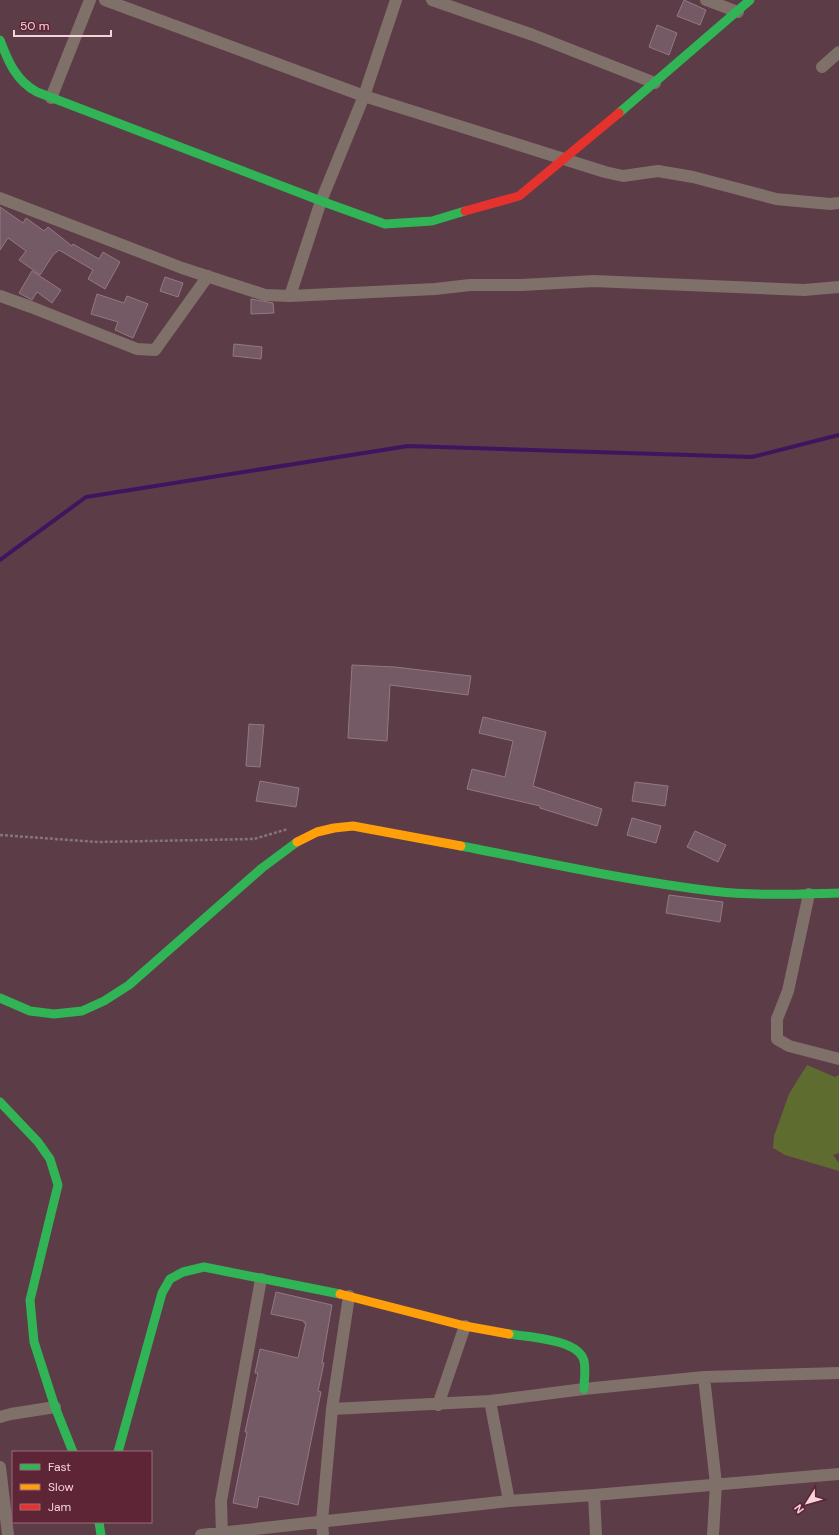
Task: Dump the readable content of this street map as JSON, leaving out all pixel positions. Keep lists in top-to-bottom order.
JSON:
{
  "legend": ["Fast", "Slow", "Jam"],
  "scale_bar": "50 m",
  "north": "bottom left"
}
